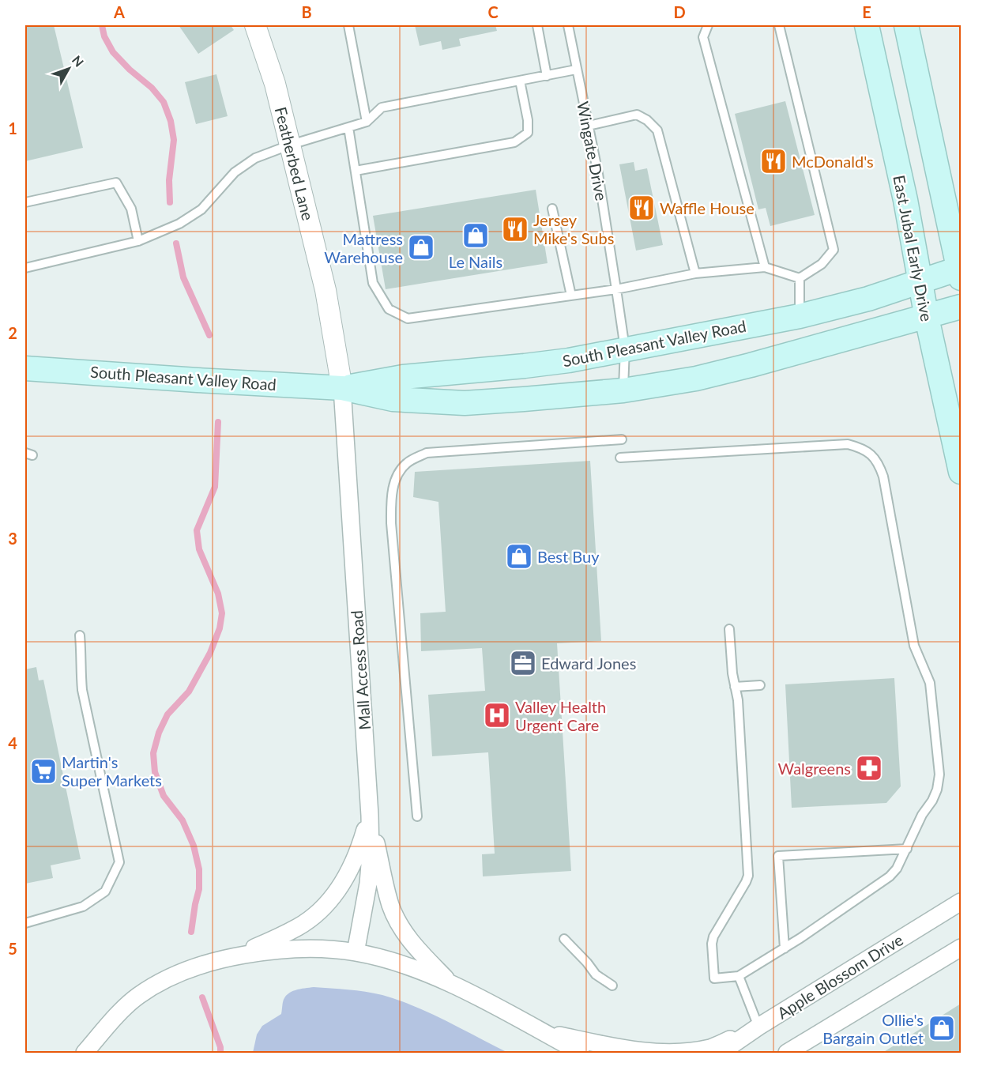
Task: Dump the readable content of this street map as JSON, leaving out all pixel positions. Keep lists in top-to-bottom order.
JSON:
{
  "streets": {
    "main road": ["East Jubal Early Drive", "South Pleasant Valley Road"],
    "street": ["Featherbed Lane", "Mall Access Road", "Apple Blossom Drive"],
    "lane": ["Wingate Drive"]
  },
  "crossings": [
    ["Wingate Drive", "South Pleasant Valley Road"],
    ["Featherbed Lane", "South Pleasant Valley Road"],
    ["Featherbed Lane", "Mall Access Road"],
    ["East Jubal Early Drive", "South Pleasant Valley Road"],
    ["South Pleasant Valley Road", "Mall Access Road"]
  ],
  "places": {
    "restaurant": ["McDonald's", "Waffle House", "Jersey Mike's Subs"],
    "shop": [
      "Le Nails",
      "Mattress Warehouse",
      "Best Buy",
      "Ollie's Bargain Outlet"
    ],
    "office": ["Edward Jones"],
    "hospital": ["Valley Health Urgent Care"],
    "pharmacy": ["Walgreens"],
    "supermarket": ["Martin's Super Markets"]
  },
  "north": "top right",
  "grid": {
    "columns": [
      "A",
      "B",
      "C",
      "D",
      "E"
    ],
    "rows": [
      "1",
      "2",
      "3",
      "4",
      "5"
    ]
  }
}
